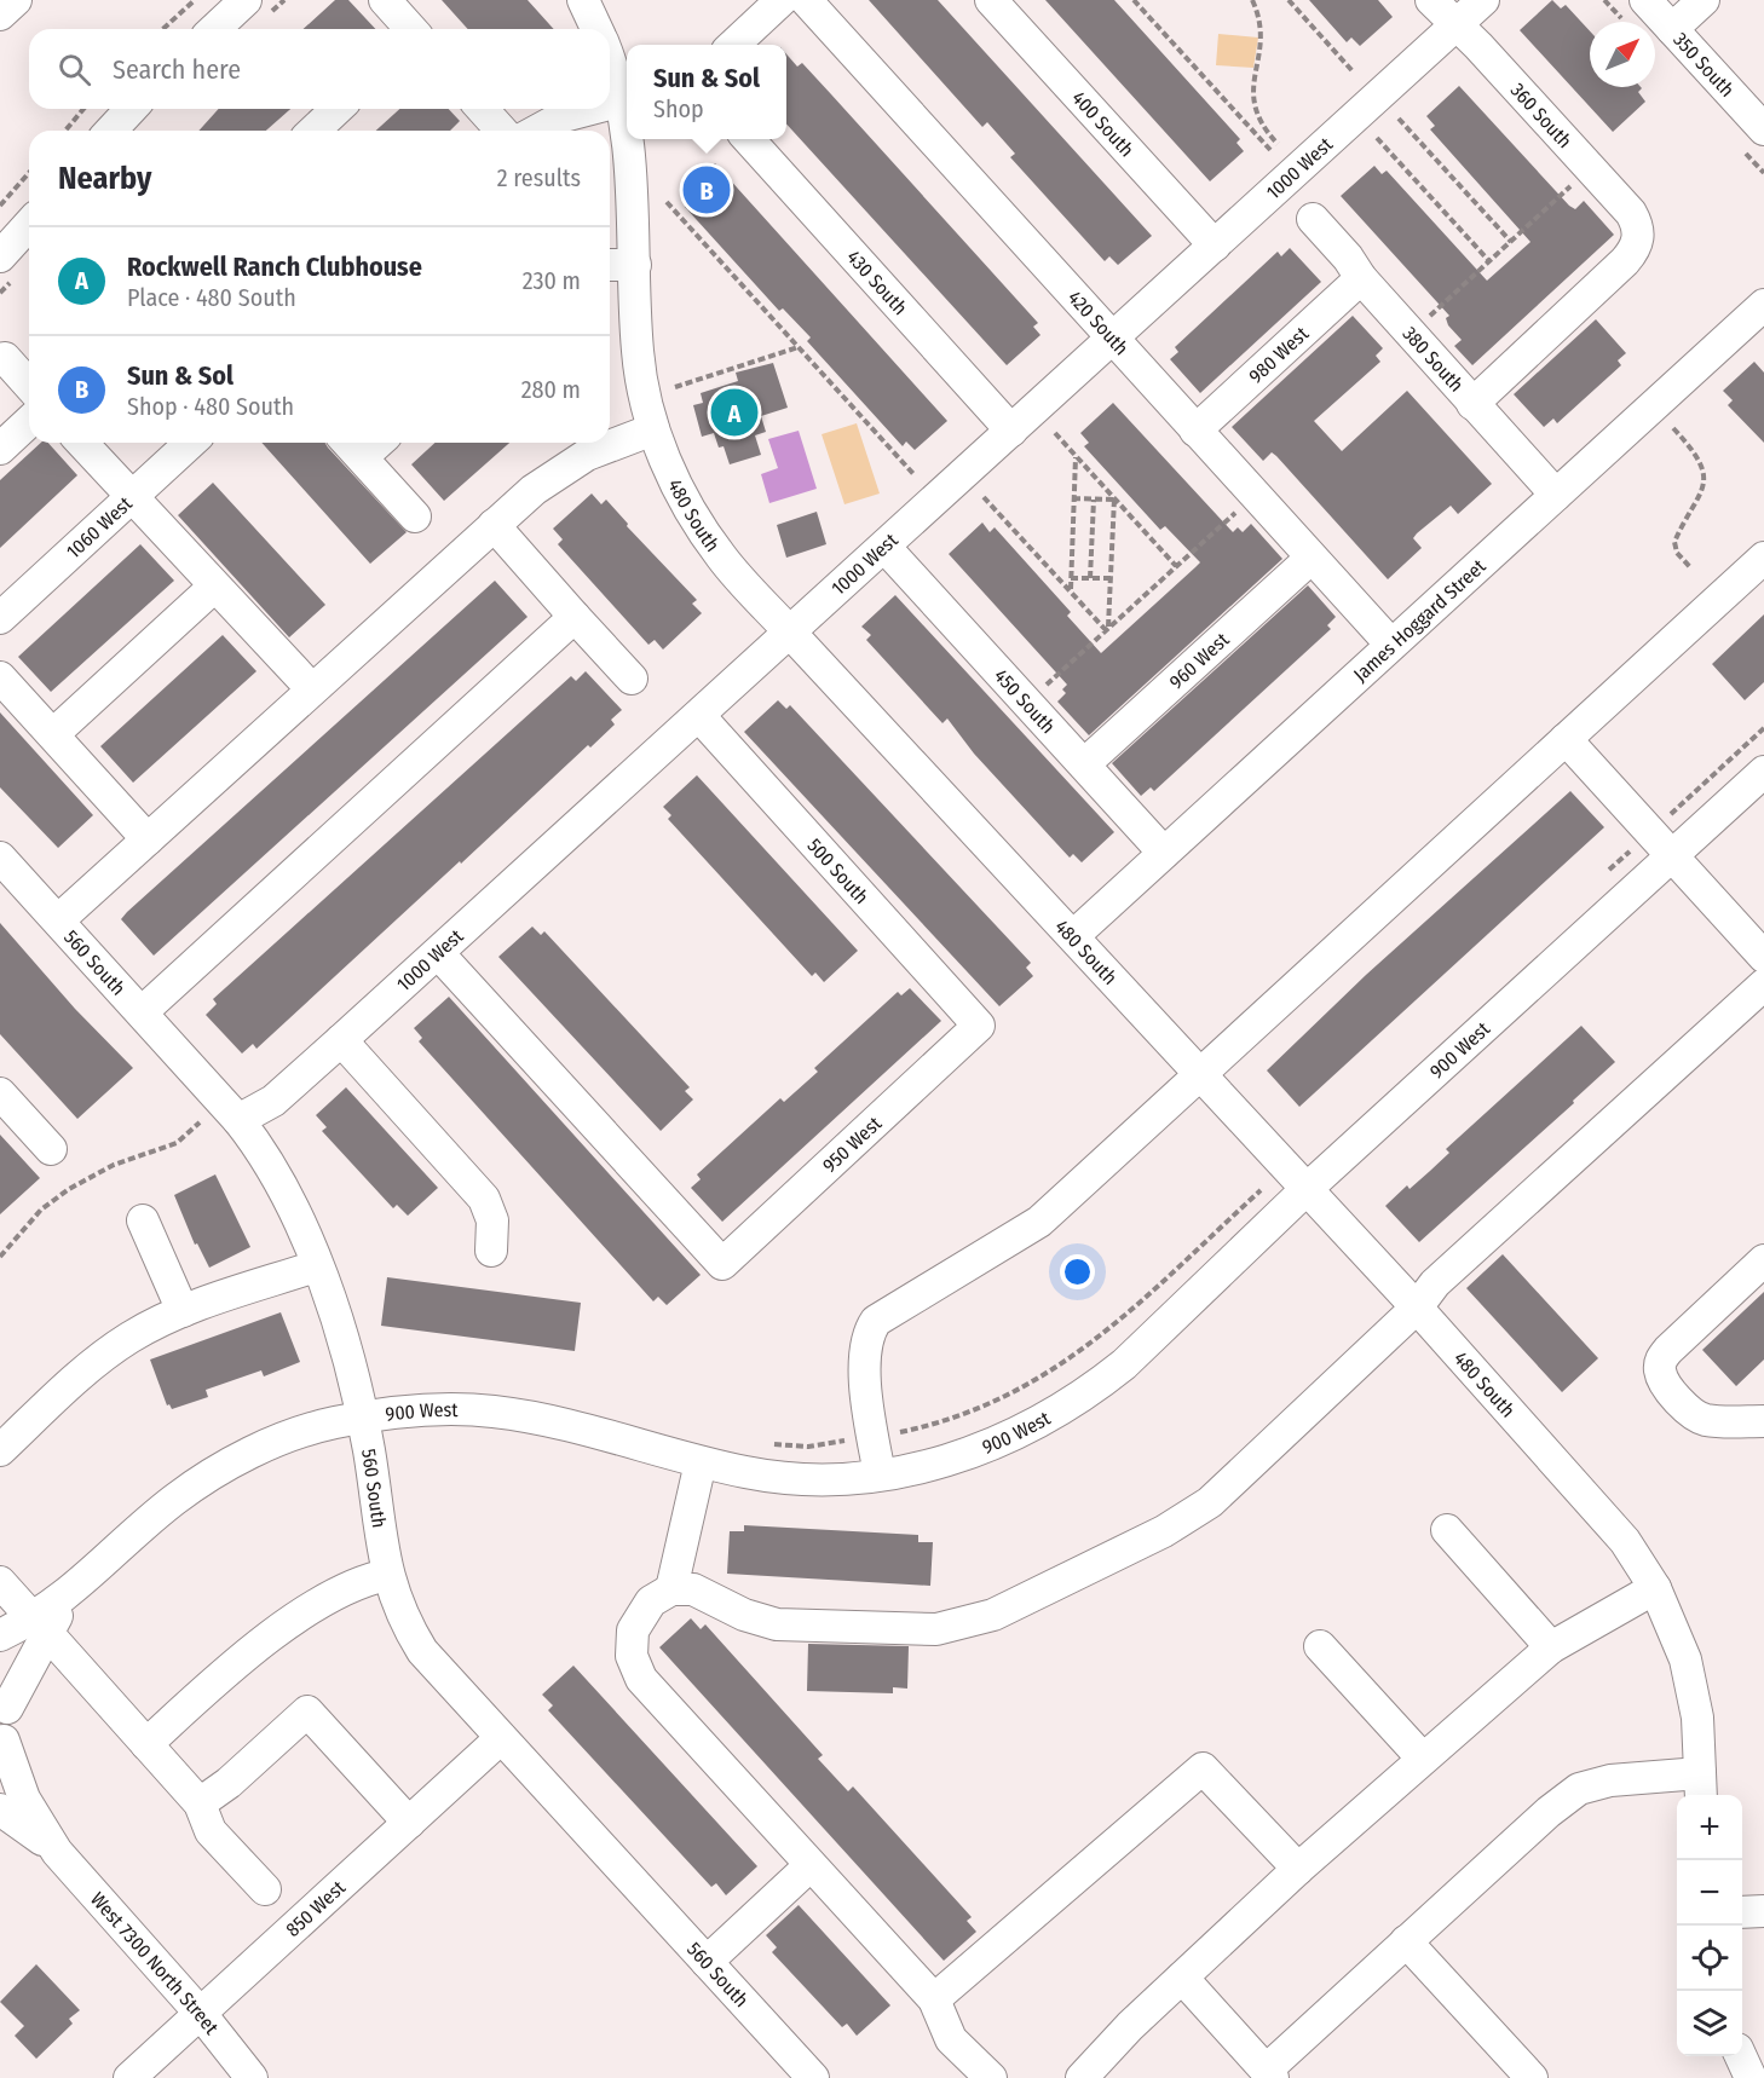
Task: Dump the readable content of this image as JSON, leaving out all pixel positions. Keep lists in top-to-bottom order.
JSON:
{
  "streets": {
    "street": [
      "350 South",
      "360 South",
      "400 South",
      "1000 West",
      "430 South",
      "420 South",
      "980 West",
      "380 South",
      "480 South",
      "1060 West",
      "James Hoggard Street",
      "960 West",
      "450 South",
      "500 South",
      "560 South",
      "900 West",
      "950 West",
      "850 West",
      "West 7300 North Street"
    ]
  },
  "crossings": [
    ["360 South", "1000 West"],
    ["360 South", "380 South"],
    ["400 South", "1000 West"],
    ["1000 West", "430 South"],
    ["1000 West", "420 South"],
    ["1000 West", "480 South"],
    ["1000 West", "450 South"],
    ["1000 West", "500 South"],
    ["1000 West", "560 South"],
    ["1000 West", "950 West"],
    ["420 South", "980 West"],
    ["420 South", "James Hoggard Street"],
    ["420 South", "960 West"],
    ["980 West", "380 South"],
    ["380 South", "James Hoggard Street"],
    ["480 South", "James Hoggard Street"],
    ["480 South", "900 West"],
    ["James Hoggard Street", "450 South"],
    ["960 West", "450 South"],
    ["500 South", "950 West"],
    ["560 South", "900 West"],
    ["560 South", "850 West"],
    ["850 West", "West 7300 North Street"]
  ],
  "north": "top right",
  "page": {
    "search": "Search here",
    "popup": ["Sun & Sol", "Shop"],
    "heading": ["Nearby", "2 results"],
    "pins": ["B", "A"],
    "list": [
      {
        "mark": "A",
        "name": "Rockwell Ranch Clubhouse",
        "note": "Place · 480 South",
        "value": "230 m"
      },
      {
        "mark": "B",
        "name": "Sun & Sol",
        "note": "Shop · 480 South",
        "value": "280 m"
      }
    ],
    "map_buttons": ["+", "−"]
  }
}
